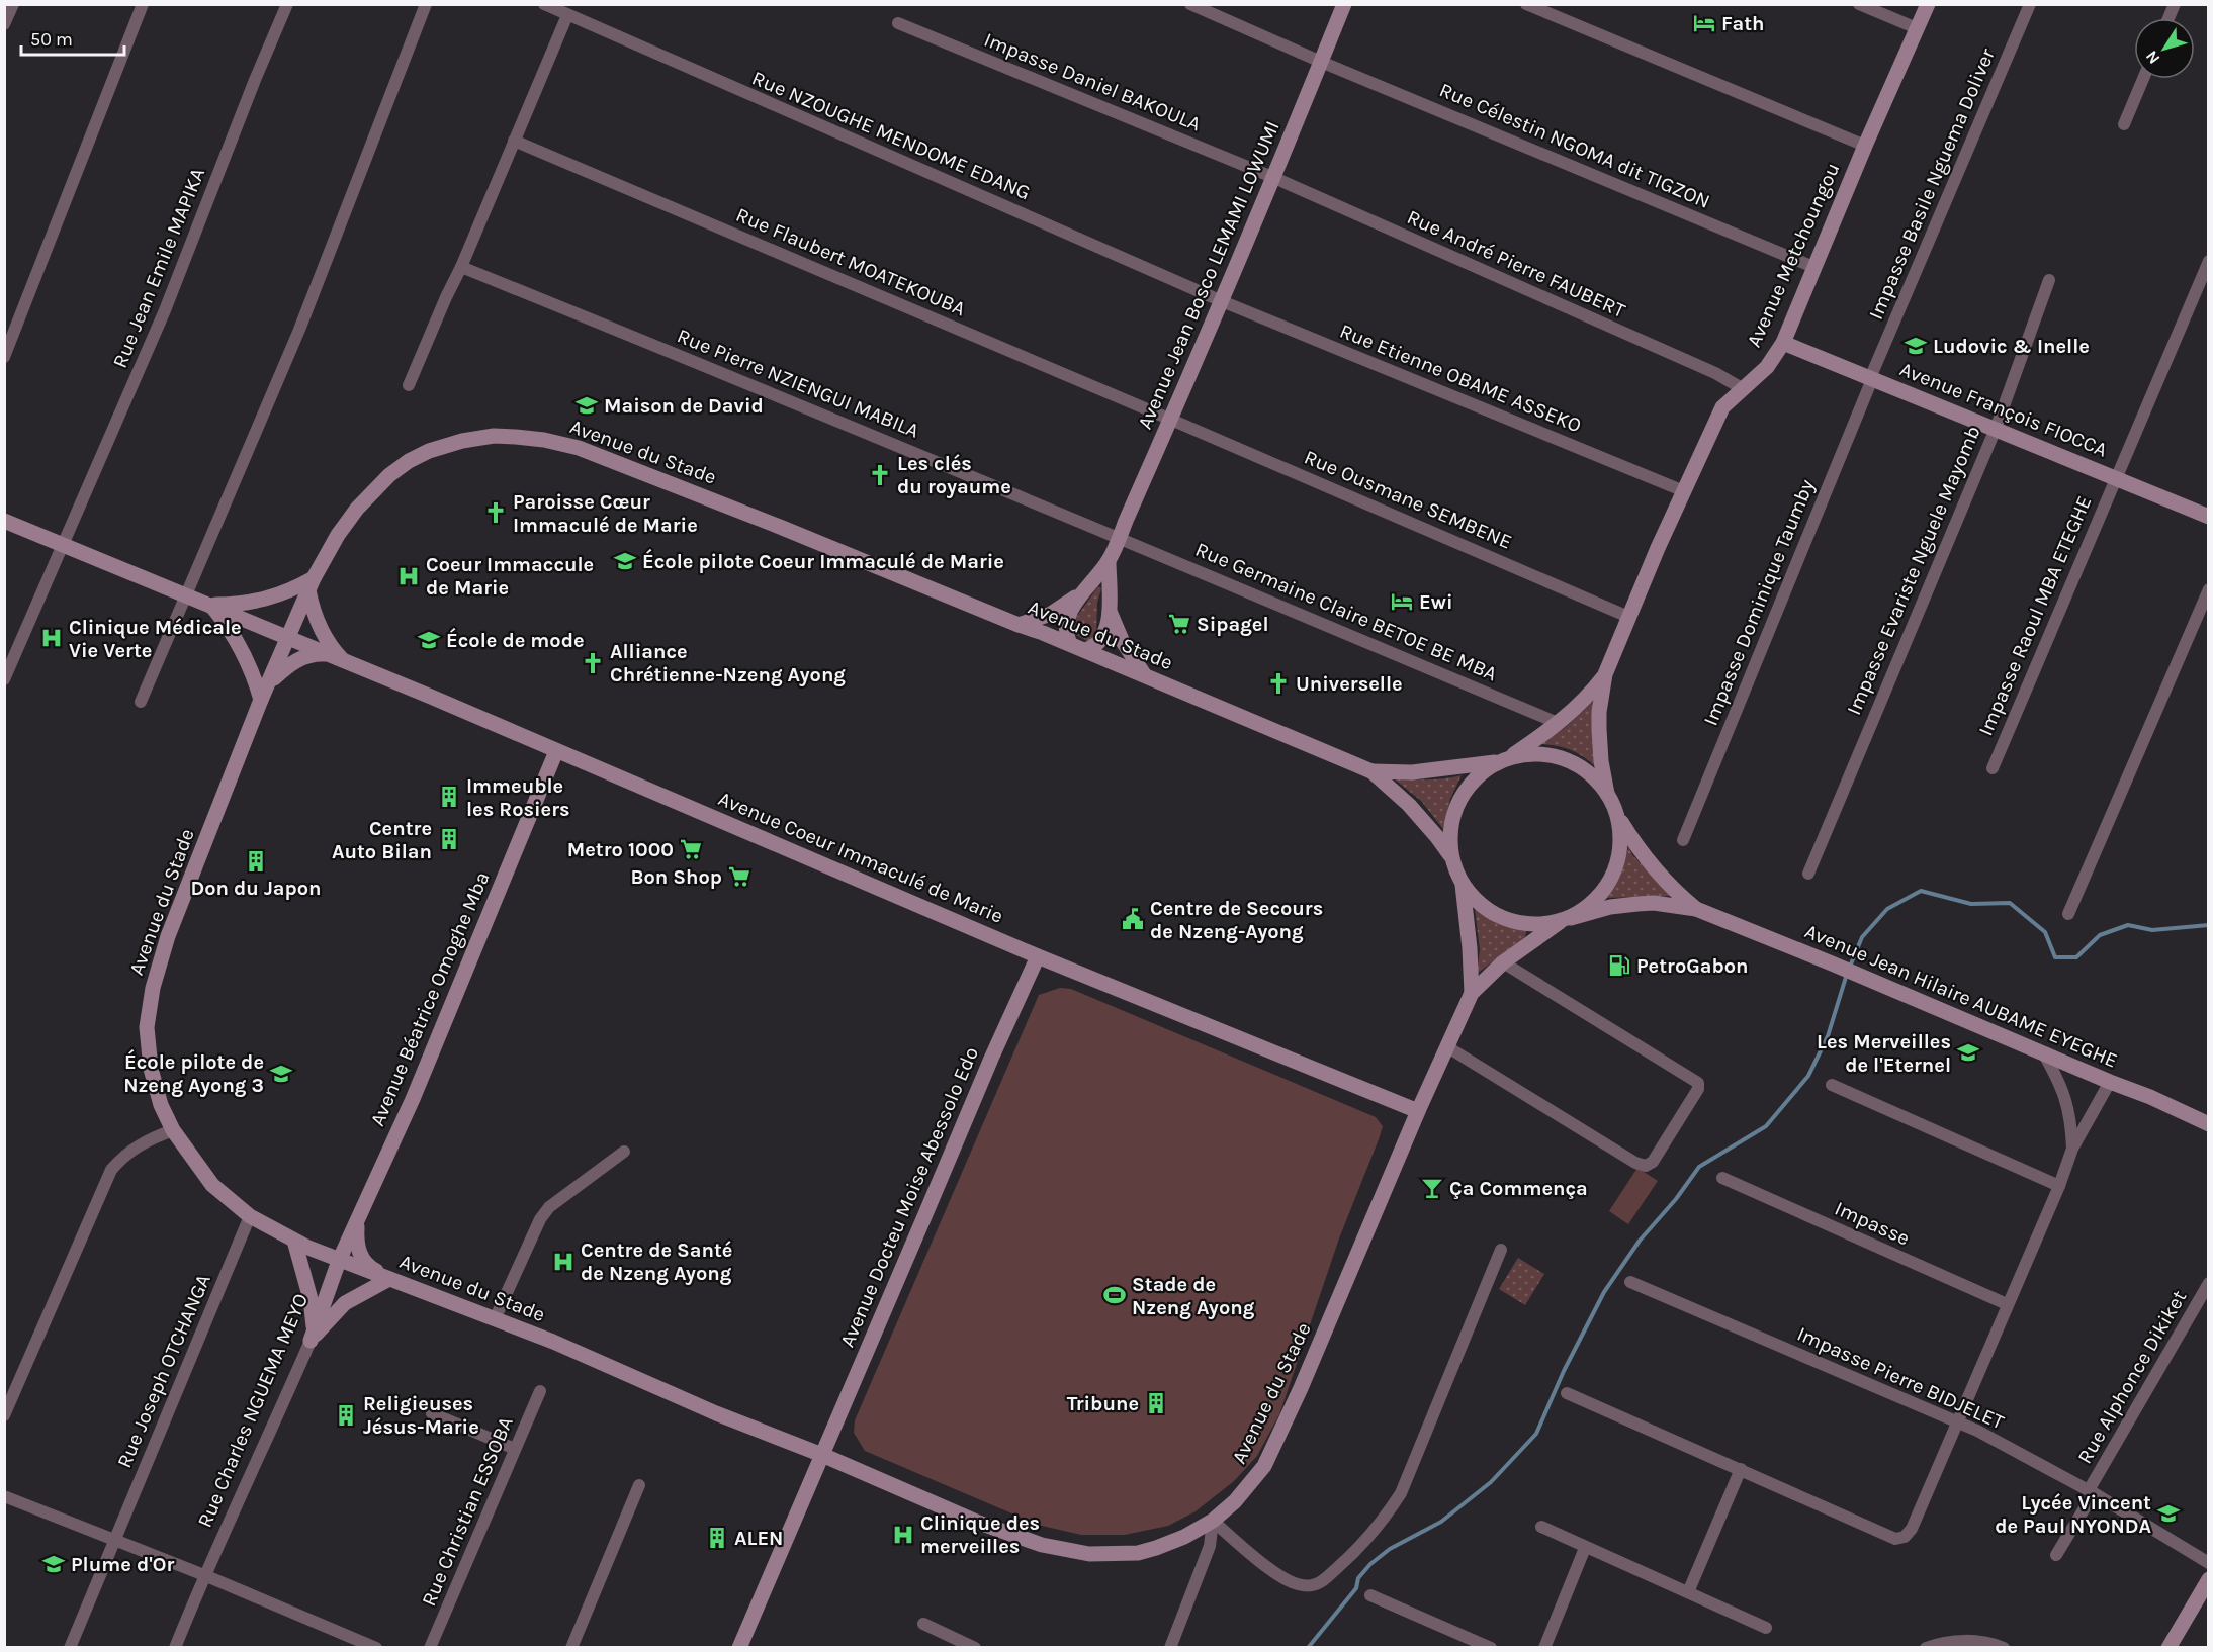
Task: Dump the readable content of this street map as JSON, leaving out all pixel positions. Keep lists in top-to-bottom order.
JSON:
{
  "streets": {
    "main road": [
      "Avenue Metchoungou",
      "Avenue Jean Bosco LEMAMI LOWUMI",
      "Avenue François FIOCCA",
      "Avenue du Stade",
      "Avenue Coeur Immaculé de Marie",
      "Avenue Jean Hilaire AUBAME EYEGHE",
      "Avenue Béatrice Omoghe Mba",
      "Avenue Docteu Moise Abessolo Edo",
      "Rue Charles NGUEMA MEYO"
    ],
    "street": [
      "Impasse Daniel BAKOULA",
      "Rue NZOUGHE MENDOME EDANG",
      "Rue Célestin NGOMA dit TIGZON",
      "Impasse Basile Nguema Doliver",
      "Rue Flaubert MOATEKOUBA",
      "Rue André Pierre FAUBERT",
      "Rue Jean Emile MAPIKA",
      "Rue Etienne OBAME ASSEKO",
      "Rue Pierre NZIENGUI MABILA",
      "Rue Ousmane SEMBENE",
      "Impasse Evariste Nguele Mayomb",
      "Impasse Dominique Taumby",
      "Rue Germaine Claire BETOE BE MBA",
      "Impasse Raoul MBA ETEGHE",
      "Impasse",
      "Rue Joseph OTCHANGA",
      "Rue Alphonce Dikiket",
      "Impasse Pierre BIDJELET",
      "Rue Christian ESSOBA"
    ]
  },
  "crossings": [
    ["Impasse Daniel BAKOULA", "Rue André Pierre FAUBERT"],
    ["Impasse Daniel BAKOULA", "Avenue Jean Bosco LEMAMI LOWUMI"],
    ["Rue NZOUGHE MENDOME EDANG", "Avenue Jean Bosco LEMAMI LOWUMI"],
    ["Rue NZOUGHE MENDOME EDANG", "Rue Etienne OBAME ASSEKO"],
    ["Rue Célestin NGOMA dit TIGZON", "Avenue Metchoungou"],
    ["Rue Célestin NGOMA dit TIGZON", "Avenue Jean Bosco LEMAMI LOWUMI"],
    ["Impasse Basile Nguema Doliver", "Avenue François FIOCCA"],
    ["Impasse Basile Nguema Doliver", "Impasse Dominique Taumby"],
    ["Avenue Metchoungou", "Rue André Pierre FAUBERT"],
    ["Avenue Metchoungou", "Rue Etienne OBAME ASSEKO"],
    ["Avenue Metchoungou", "Avenue François FIOCCA"],
    ["Avenue Metchoungou", "Rue Ousmane SEMBENE"],
    ["Rue Flaubert MOATEKOUBA", "Avenue Jean Bosco LEMAMI LOWUMI"],
    ["Rue Flaubert MOATEKOUBA", "Rue Ousmane SEMBENE"],
    ["Rue André Pierre FAUBERT", "Avenue Jean Bosco LEMAMI LOWUMI"],
    ["Rue Jean Emile MAPIKA", "Avenue Coeur Immaculé de Marie"],
    ["Avenue Jean Bosco LEMAMI LOWUMI", "Rue Etienne OBAME ASSEKO"],
    ["Avenue Jean Bosco LEMAMI LOWUMI", "Rue Pierre NZIENGUI MABILA"],
    ["Avenue Jean Bosco LEMAMI LOWUMI", "Rue Ousmane SEMBENE"],
    ["Avenue Jean Bosco LEMAMI LOWUMI", "Rue Germaine Claire BETOE BE MBA"],
    ["Rue Pierre NZIENGUI MABILA", "Rue Germaine Claire BETOE BE MBA"],
    ["Avenue François FIOCCA", "Impasse Evariste Nguele Mayomb"],
    ["Avenue François FIOCCA", "Impasse Dominique Taumby"],
    ["Avenue François FIOCCA", "Impasse Raoul MBA ETEGHE"],
    ["Avenue du Stade", "Avenue Coeur Immaculé de Marie"],
    ["Avenue du Stade", "Avenue Béatrice Omoghe Mba"],
    ["Avenue du Stade", "Avenue Docteu Moise Abessolo Edo"],
    ["Avenue du Stade", "Rue Joseph OTCHANGA"],
    ["Avenue du Stade", "Rue Charles NGUEMA MEYO"],
    ["Avenue Coeur Immaculé de Marie", "Avenue Béatrice Omoghe Mba"],
    ["Avenue Coeur Immaculé de Marie", "Avenue Docteu Moise Abessolo Edo"],
    ["Avenue Béatrice Omoghe Mba", "Rue Charles NGUEMA MEYO"],
    ["Rue Alphonce Dikiket", "Impasse Pierre BIDJELET"]
  ],
  "places": {
    "hotel": ["Fath", "Ewi"],
    "school or university": [
      "Ludovic & Inelle",
      "Maison de David",
      "École pilote Coeur Immaculé de Marie",
      "École de mode",
      "Les Merveilles de l'Eternel",
      "École pilote de Nzeng Ayong 3",
      "Lycée Vincent de Paul NYONDA",
      "Plume d'Or"
    ],
    "church": [
      "Les clés du royaume",
      "Paroisse Cœur Immaculé de Marie",
      "Alliance Chrétienne-Nzeng Ayong",
      "Universelle"
    ],
    "hospital": [
      "Coeur Immaccule de Marie",
      "Clinique Médicale Vie Verte",
      "Centre de Santé de Nzeng Ayong",
      "Clinique des merveilles"
    ],
    "supermarket": ["Sipagel", "Metro 1000", "Bon Shop"],
    "building": [
      "Immeuble les Rosiers",
      "Centre Auto Bilan",
      "Don du Japon",
      "Tribune",
      "Religieuses Jésus-Marie",
      "ALEN"
    ],
    "public building": ["Centre de Secours de Nzeng-Ayong"],
    "fuel station": ["PetroGabon"],
    "bar": ["Ça Commença"],
    "sports": ["Stade de Nzeng Ayong"]
  },
  "scale_bar": "50 m",
  "north": "bottom left"
}
